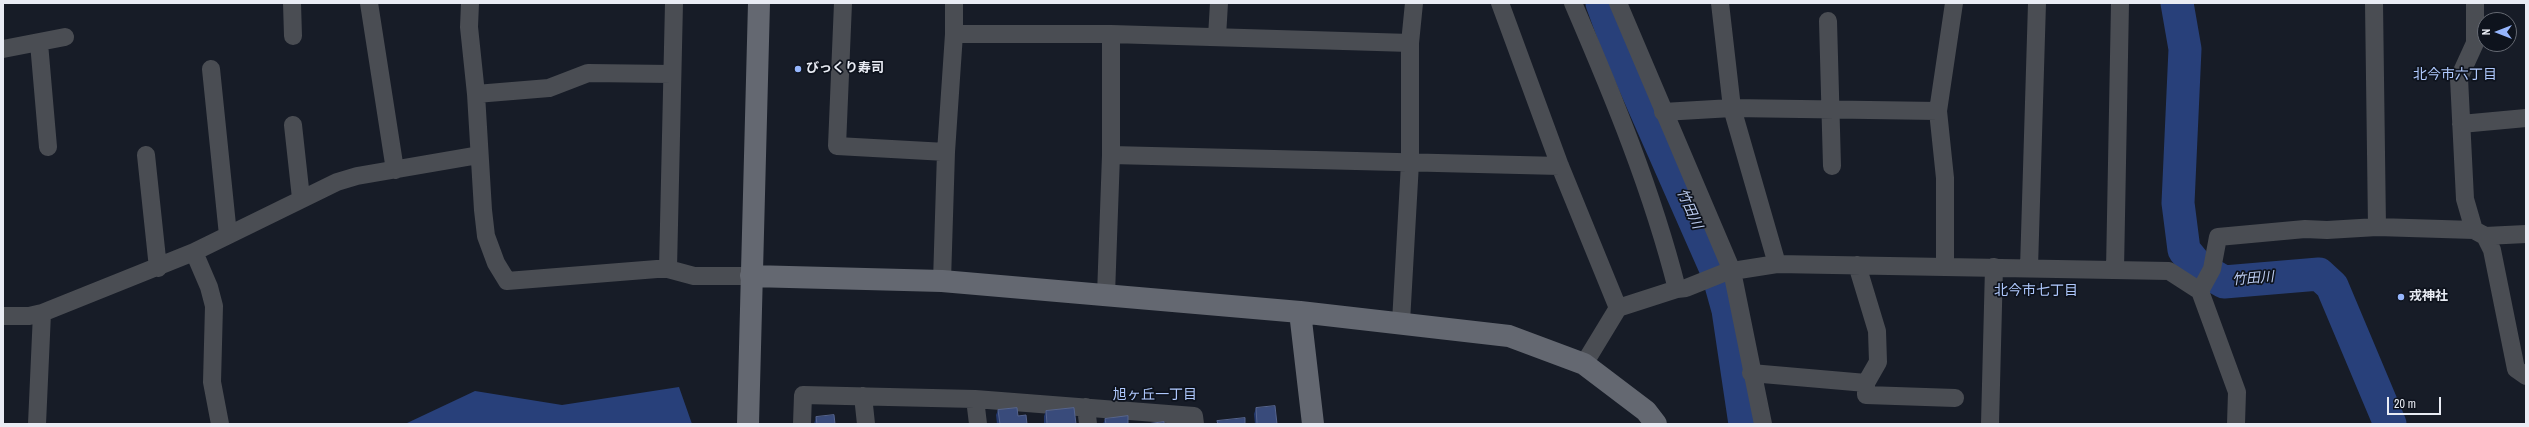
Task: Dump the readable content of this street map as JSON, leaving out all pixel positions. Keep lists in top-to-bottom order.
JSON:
{
  "districts": ["北今市六丁目", "北今市七丁目", "旭ヶ丘一丁目"],
  "water": ["竹田川"],
  "places": ["びっくり寿司", "戎神社"],
  "scale_bar": "20 m",
  "north": "left"
}
